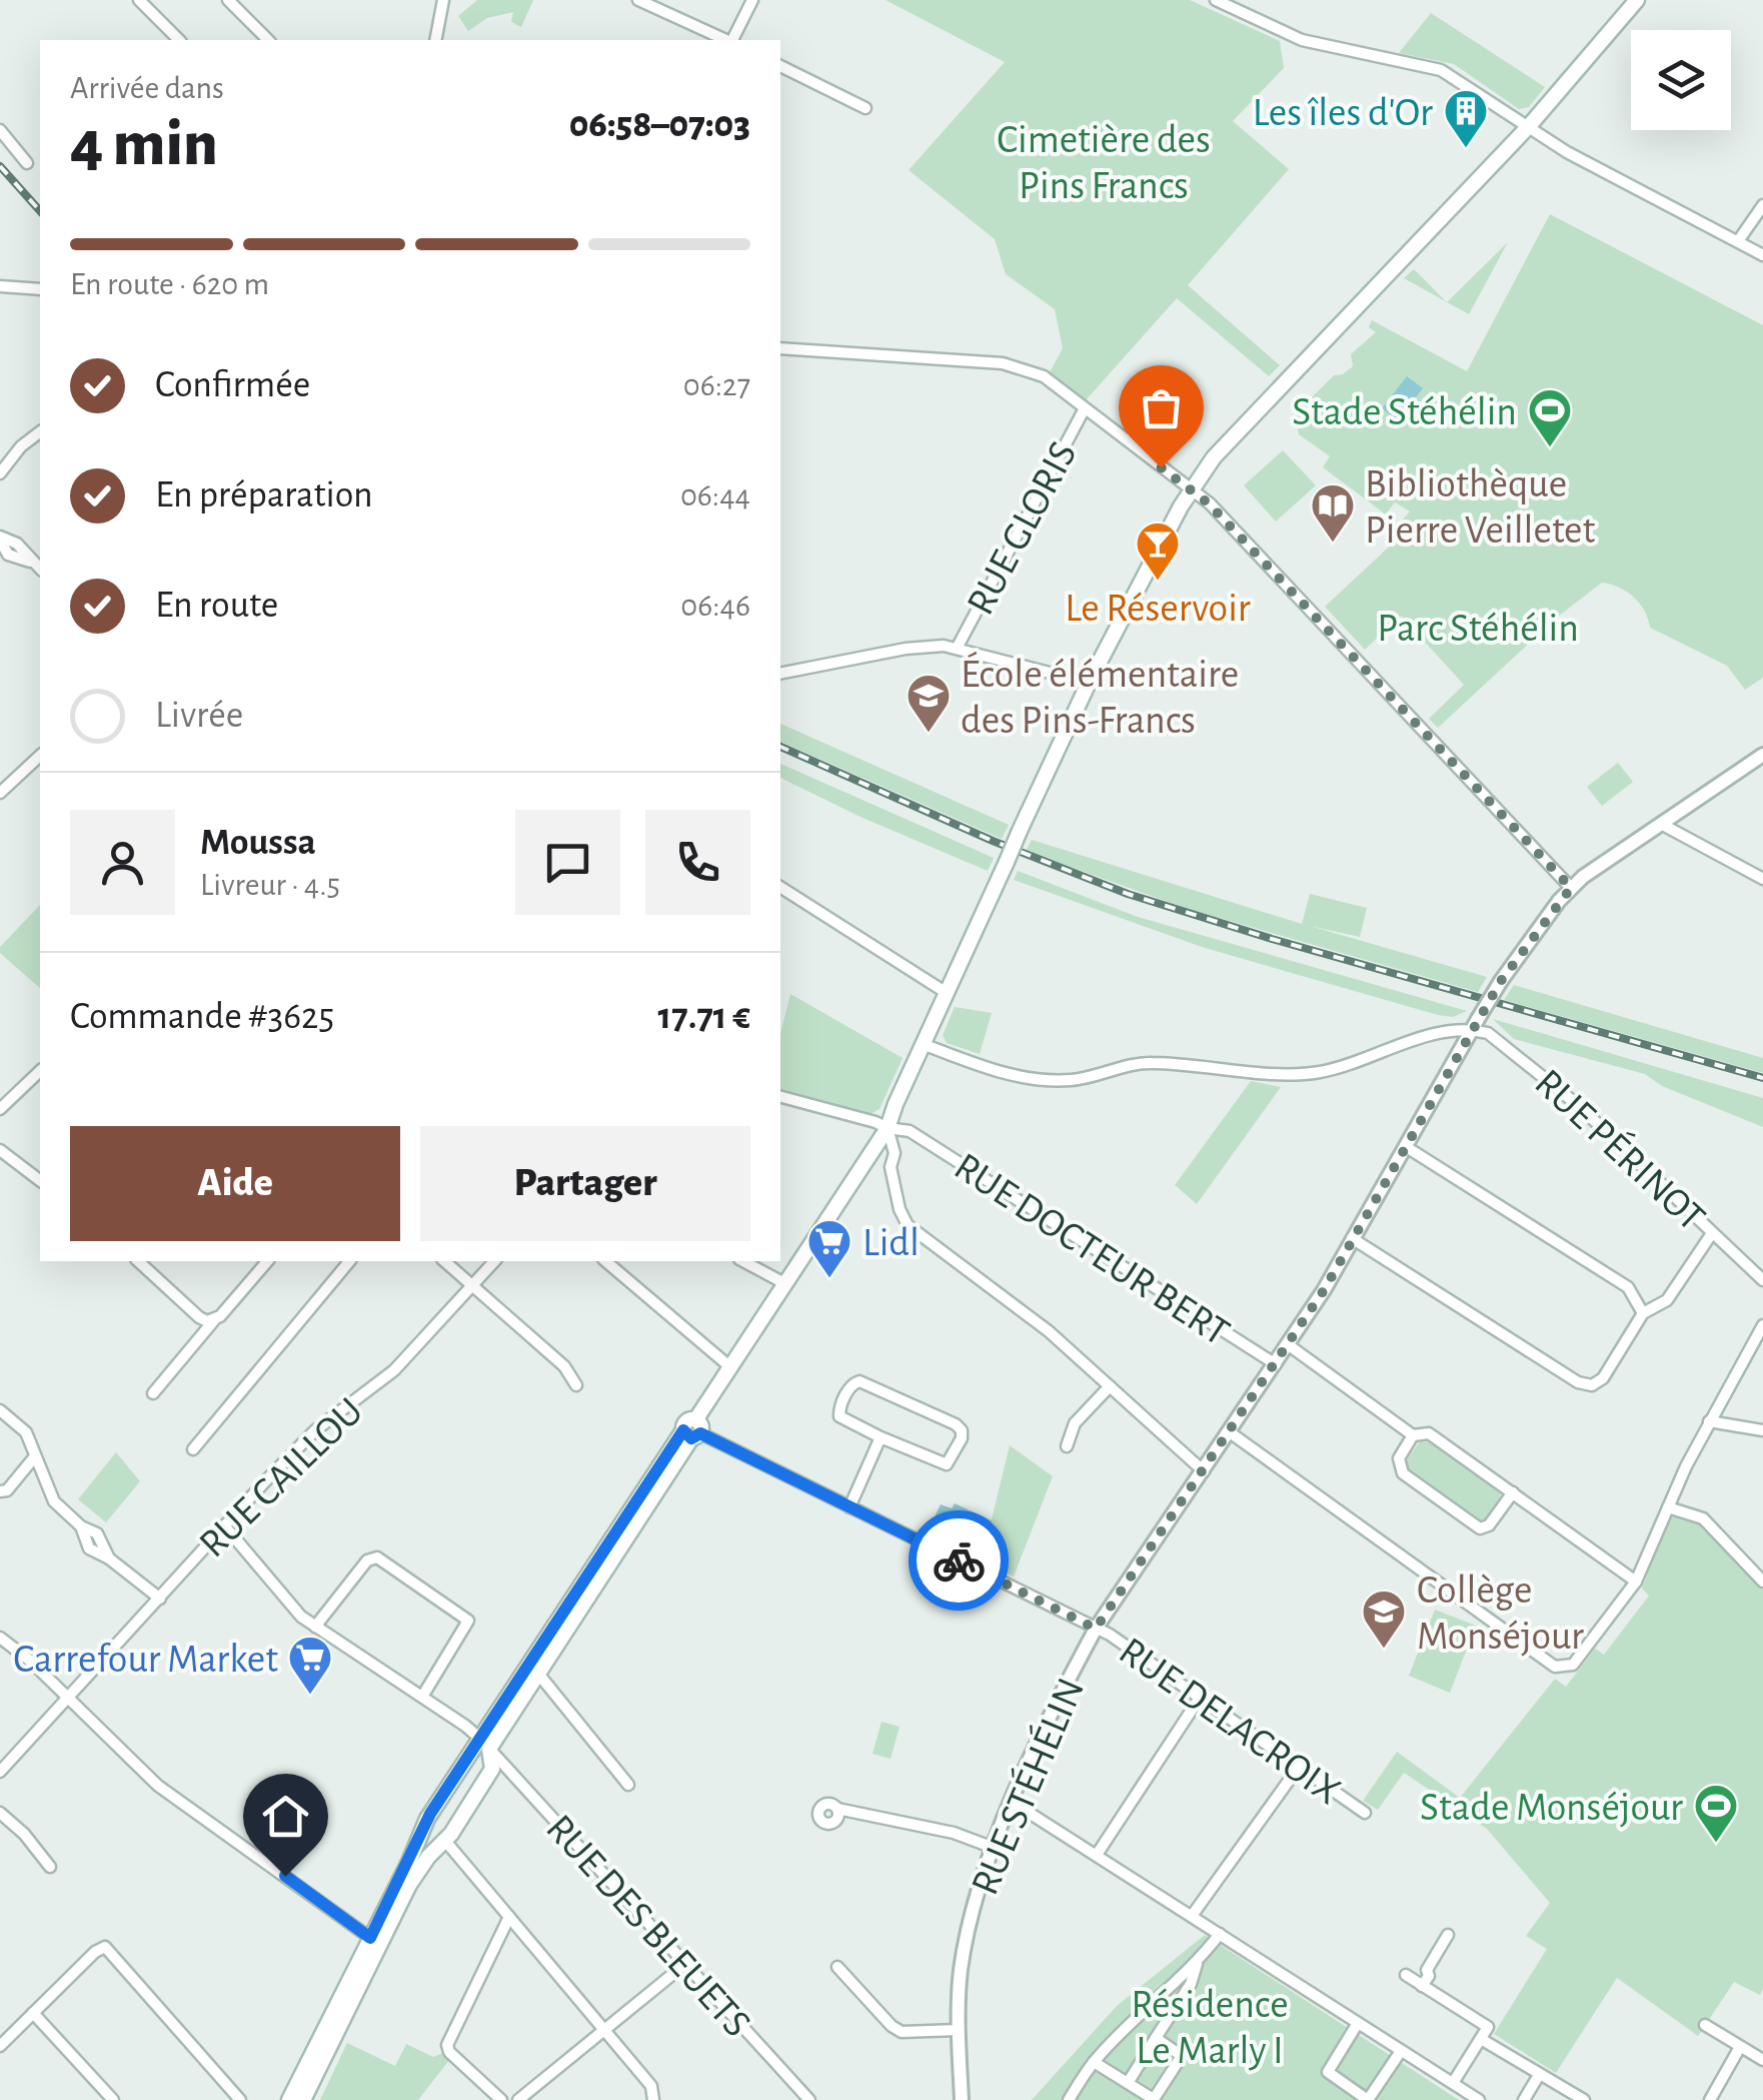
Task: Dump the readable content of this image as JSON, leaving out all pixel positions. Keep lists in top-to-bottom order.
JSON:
{
  "streets": {
    "street": [
      "RUE GLORIS",
      "RUE PÉRINOT",
      "RUE DOCTEUR BERT",
      "RUE CAILLOU",
      "RUE DELACROIX",
      "RUE STÉHÉLIN",
      "RUE DES BLEUETS"
    ]
  },
  "crossings": [
    ["RUE PÉRINOT", "RUE STÉHÉLIN"],
    ["RUE DOCTEUR BERT", "RUE STÉHÉLIN"],
    ["RUE CAILLOU", "RUE DES BLEUETS"],
    ["RUE DELACROIX", "RUE STÉHÉLIN"]
  ],
  "parks": ["Cimetière des Pins Francs", "Parc Stéhélin", "Résidence Le Marly I"],
  "places": {
    "building": ["Les îles d'Or"],
    "sports": ["Stade Stéhélin", "Stade Monséjour"],
    "library": ["Bibliothèque Pierre Veilletet"],
    "bar": ["Le Réservoir"],
    "school or university": ["École élémentaire des Pins-Francs", "Collège Monséjour"],
    "supermarket": ["Lidl", "Carrefour Market"]
  },
  "page": {
    "heading": ["4 min", "Arrivée dans", "06:58–07:03"],
    "panel": [
      "Moussa",
      "Livreur · 4.5",
      "Commande #3625",
      "17.71 €"
    ],
    "bar": "En route · 620 m",
    "list": [
      ["Confirmée", "06:27"],
      ["En préparation", "06:44"],
      ["En route", "06:46"],
      "Livrée"
    ],
    "buttons": ["Aide", "Partager"]
  }
}
